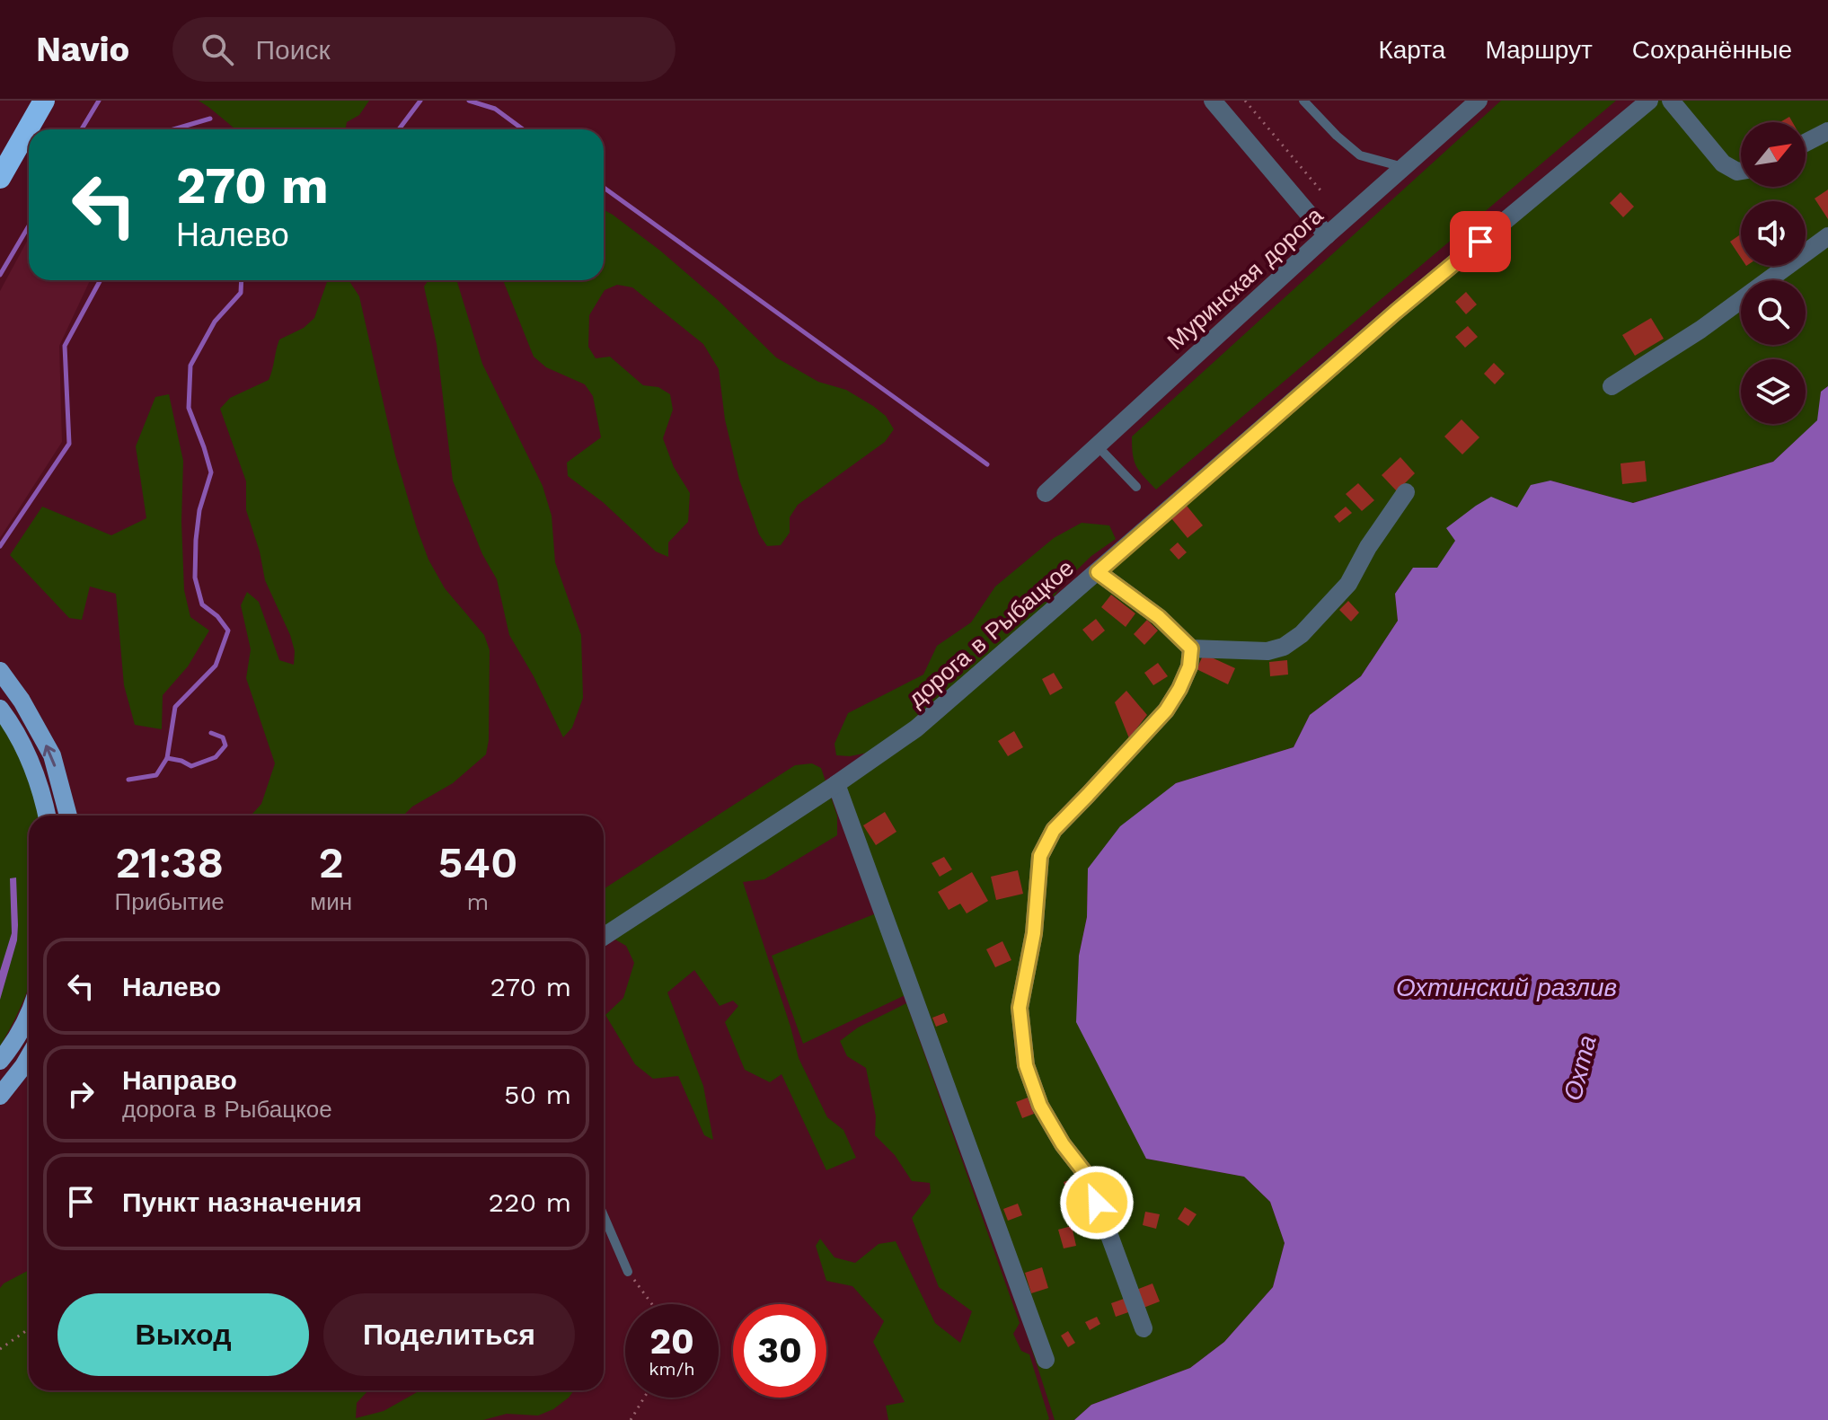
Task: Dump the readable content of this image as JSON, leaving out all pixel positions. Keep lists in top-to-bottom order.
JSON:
{
  "streets": {
    "street": ["Муринская дорога", "дорога в Рыбацкое"]
  },
  "water": ["Охтинский разлив", "Охта"],
  "north": "top right",
  "page": {
    "header": "Navio",
    "search": "Поиск",
    "nav": ["Карта", "Маршрут", "Сохранённые"],
    "turn": ["270 m", "Налево"],
    "eta": [
      "21:38",
      "Прибытие",
      "2",
      "мин",
      "540",
      "m"
    ],
    "list": [
      {
        "name": "Налево",
        "value": "270 m"
      },
      {
        "name": "Направо",
        "note": "дорога в Рыбацкое",
        "value": "50 m"
      },
      {
        "name": "Пункт назначения",
        "value": "220 m"
      }
    ],
    "buttons": ["Выход", "Поделиться"],
    "speed": "20 km/h",
    "limit": "30"
  }
}
